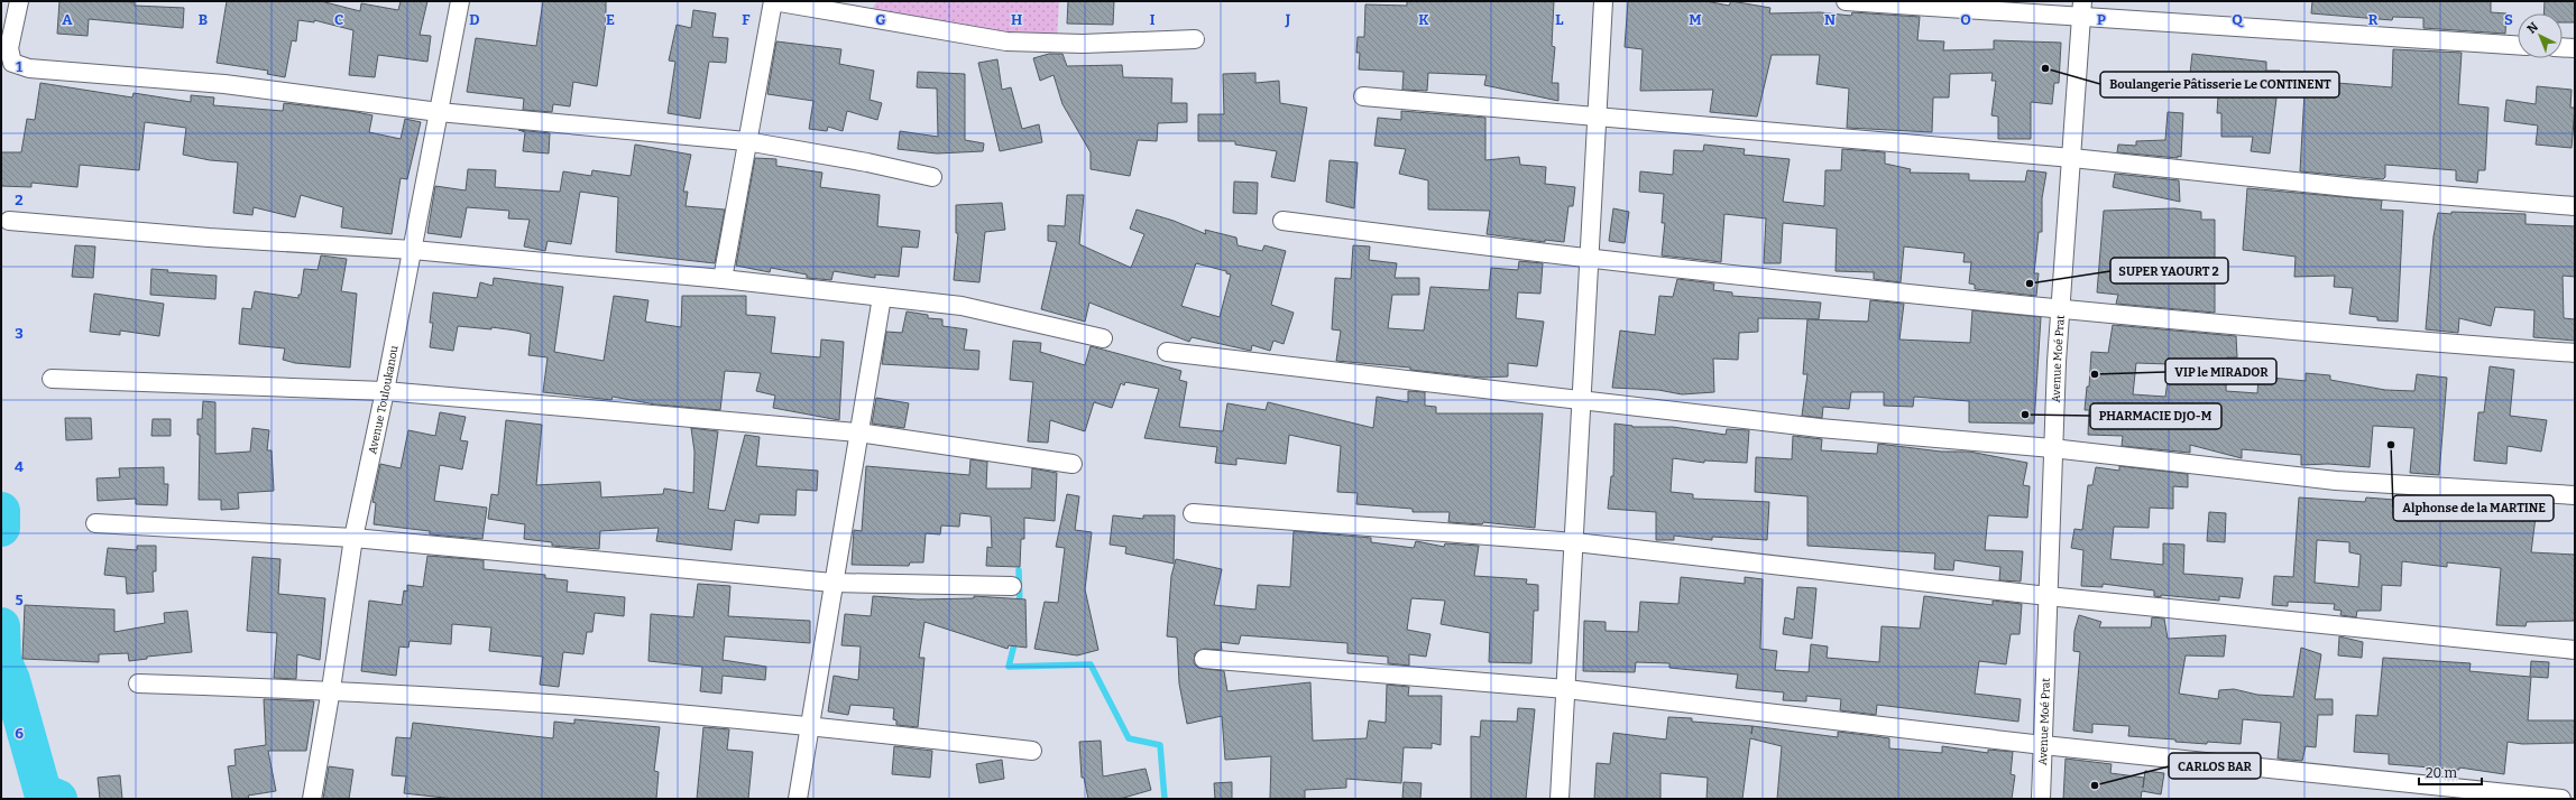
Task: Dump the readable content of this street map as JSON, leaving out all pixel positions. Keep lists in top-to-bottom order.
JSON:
{
  "streets": {
    "street": ["Avenue Moé Prat", "Avenue Touloukanou"]
  },
  "places": [
    "Boulangerie Pâtisserie Le CONTINENT",
    "SUPER YAOURT 2",
    "VIP le MIRADOR",
    "PHARMACIE DJO-M",
    "Alphonse de la MARTINE",
    "CARLOS BAR"
  ],
  "scale_bar": "20 m",
  "north": "top left",
  "grid": {
    "columns": [
      "A",
      "B",
      "C",
      "D",
      "E",
      "F",
      "G",
      "H",
      "I",
      "J",
      "K",
      "L",
      "M",
      "N",
      "O",
      "P",
      "Q",
      "R",
      "S"
    ],
    "rows": [
      "1",
      "2",
      "3",
      "4",
      "5",
      "6"
    ]
  }
}
